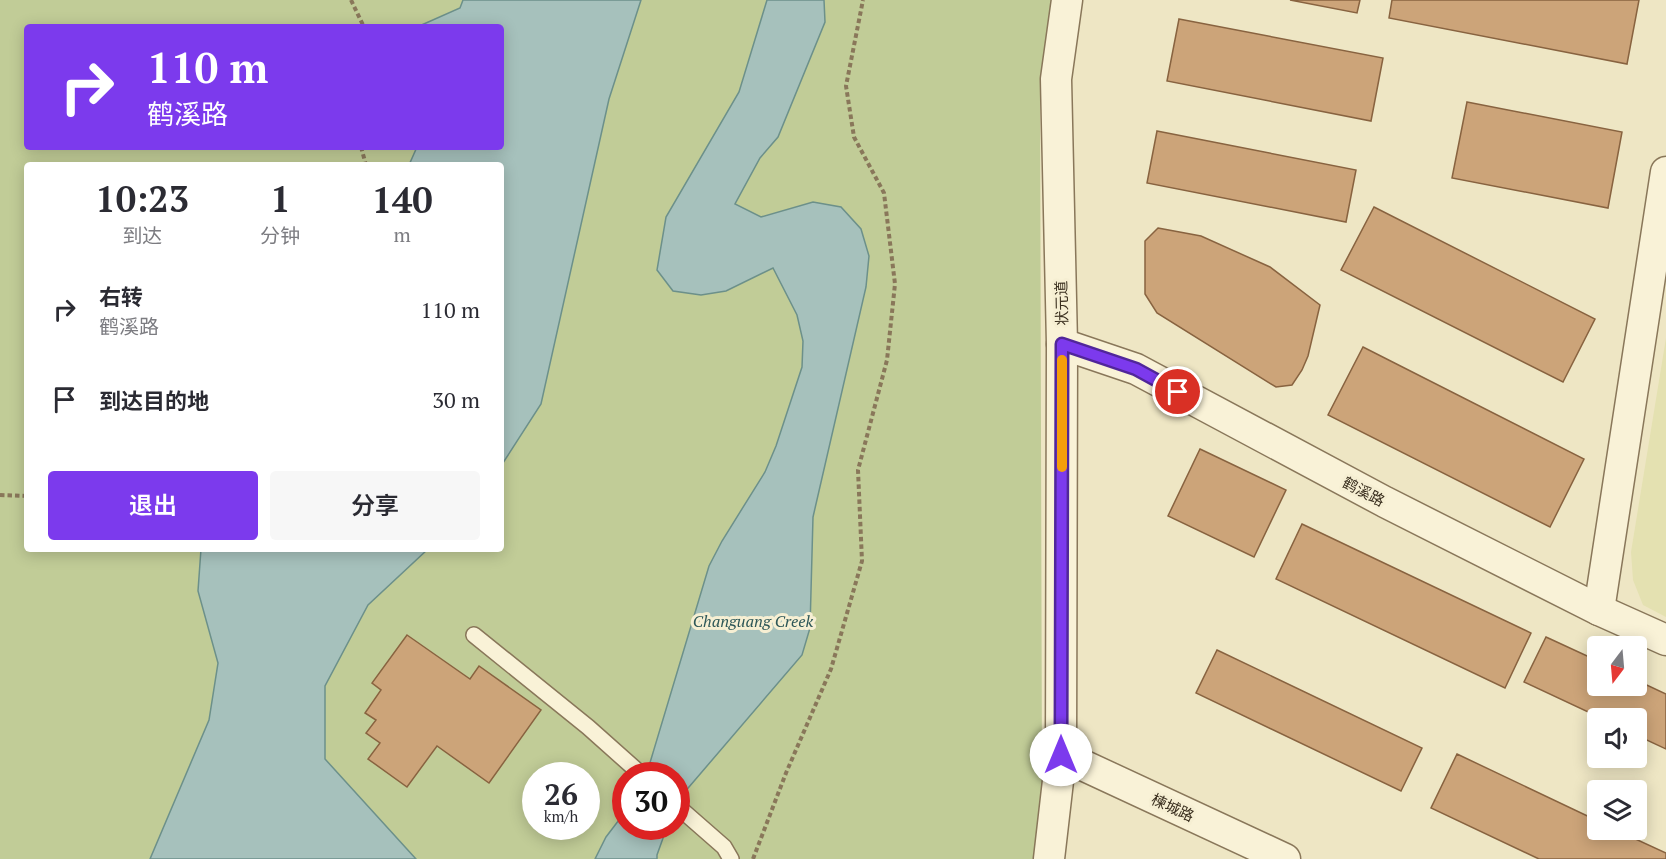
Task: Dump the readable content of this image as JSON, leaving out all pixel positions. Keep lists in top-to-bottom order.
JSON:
{
  "streets": {
    "street": ["状元道", "鹤溪路", "楝城路"]
  },
  "crossings": [
    ["状元道", "鹤溪路"],
    ["状元道", "楝城路"]
  ],
  "water": ["Changuang Creek"],
  "north": "bottom",
  "page": {
    "turn": ["110 m", "鹤溪路"],
    "eta": [
      "10:23",
      "到达",
      "1",
      "分钟",
      "140",
      "m"
    ],
    "list": [
      {
        "name": "右转",
        "note": "鹤溪路",
        "value": "110 m"
      },
      {
        "name": "到达目的地",
        "value": "30 m"
      }
    ],
    "buttons": ["退出", "分享"],
    "speed": "26 km/h",
    "limit": "30"
  }
}
